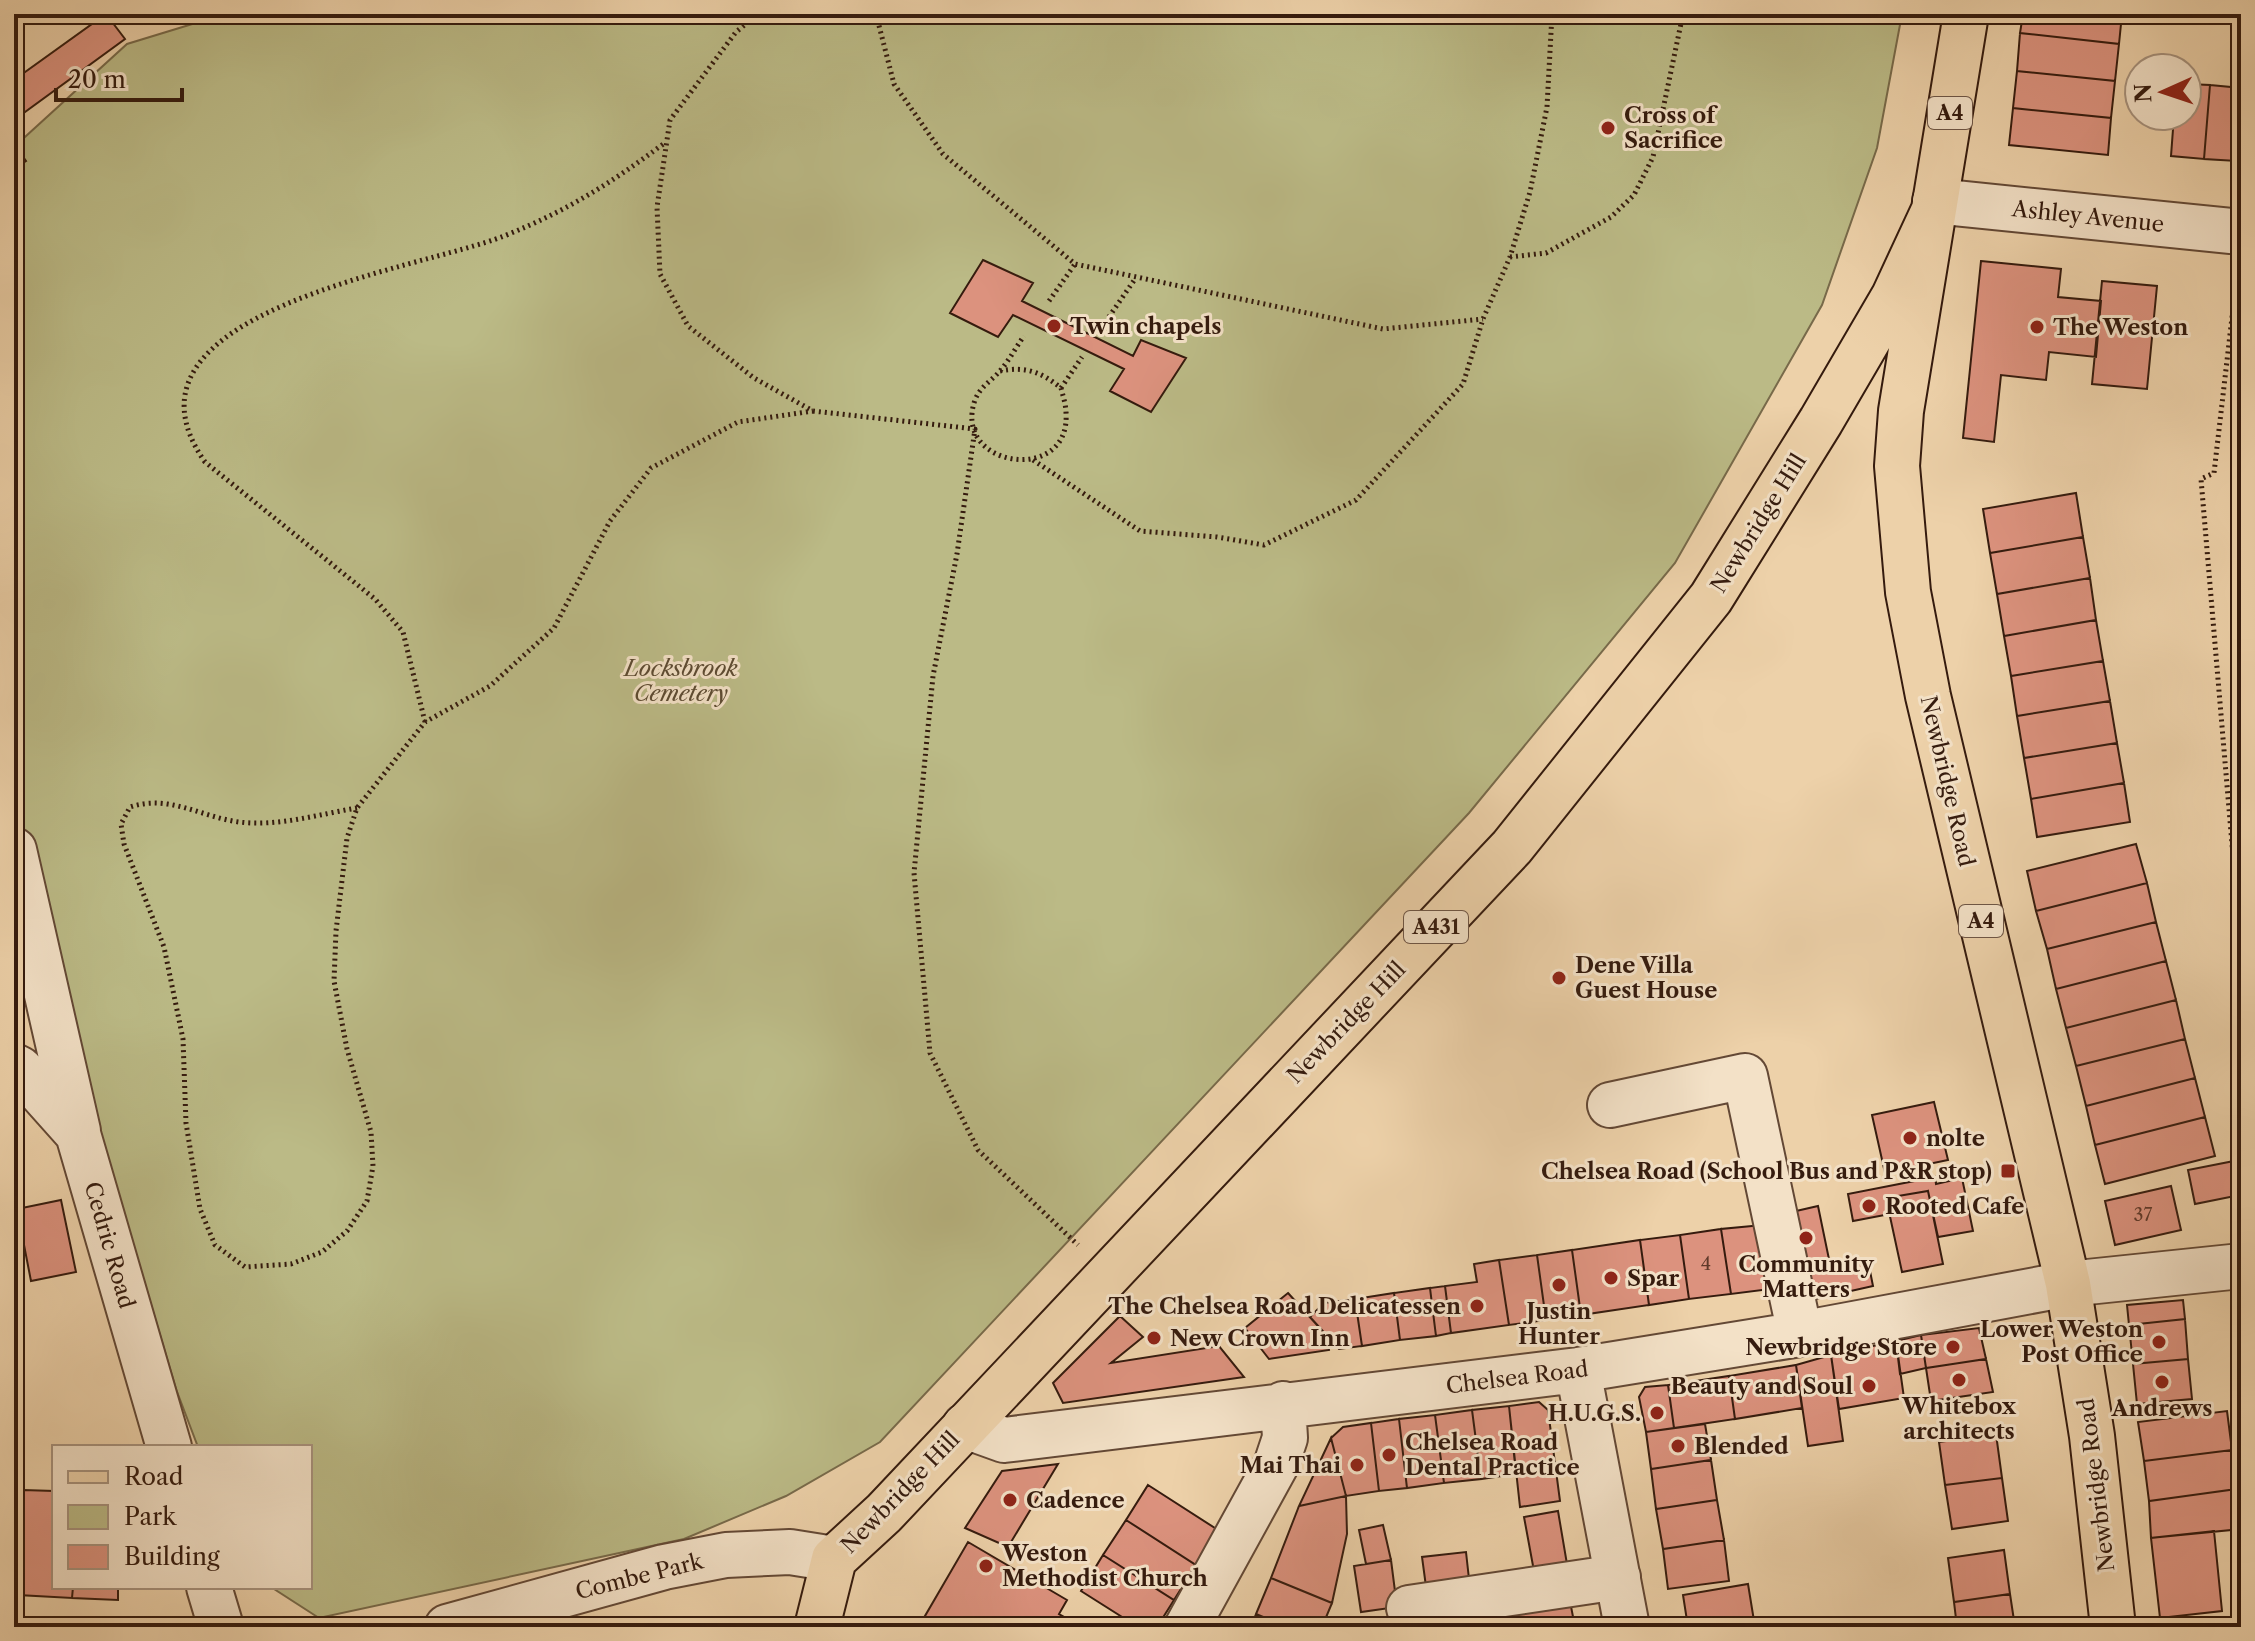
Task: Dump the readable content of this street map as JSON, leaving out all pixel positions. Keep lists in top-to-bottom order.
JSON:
{
  "streets": {
    "main road": [
      "A4",
      "Newbridge Hill",
      "Newbridge Road",
      "A431"
    ],
    "street": [
      "Ashley Avenue",
      "Cedric Road",
      "Chelsea Road",
      "Combe Park"
    ]
  },
  "crossings": [
    ["A4", "Ashley Avenue"],
    ["A4", "Newbridge Hill"],
    ["A4", "Newbridge Road"],
    ["Ashley Avenue", "Newbridge Hill"],
    ["Ashley Avenue", "Newbridge Road"],
    ["Newbridge Hill", "Newbridge Road"],
    ["Newbridge Hill", "Chelsea Road"],
    ["Newbridge Hill", "Combe Park"],
    ["Newbridge Road", "Chelsea Road"]
  ],
  "parks": ["Locksbrook Cemetery"],
  "places": {
    "other": [
      "Cross of Sacrifice",
      "Twin chapels",
      "The Weston",
      "Dene Villa Guest House",
      "nolte",
      "Rooted Cafe",
      "Community Matters",
      "Spar",
      "Justin Hunter",
      "The Chelsea Road Delicatessen",
      "New Crown Inn",
      "Lower Weston Post Office",
      "Newbridge Store",
      "Whitebox architects",
      "Andrews",
      "Beauty and Soul",
      "H.U.G.S.",
      "Blended",
      "Chelsea Road Dental Practice",
      "Mai Thai",
      "Cadence",
      "Weston Methodist Church"
    ],
    "transit": ["Chelsea Road (School Bus and P&R stop)"]
  },
  "house_numbers": ["37", "4"],
  "legend": ["Road", "Park", "Building"],
  "scale_bar": "20 m",
  "north": "left"
}
